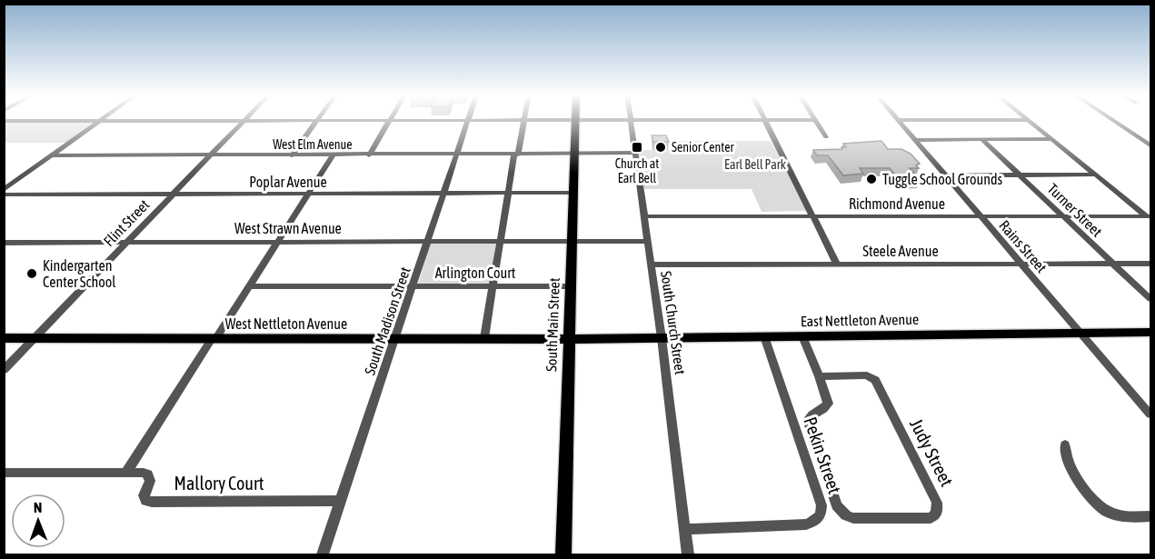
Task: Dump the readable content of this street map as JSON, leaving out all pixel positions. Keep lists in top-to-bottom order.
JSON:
{
  "streets": {
    "main road": ["East Nettleton Avenue", "West Nettleton Avenue", "South Main Street"],
    "street": [
      "West Elm Avenue",
      "Poplar Avenue",
      "Richmond Avenue",
      "Turner Street",
      "Flint Street",
      "West Strawn Avenue",
      "Rains Street",
      "Steele Avenue",
      "Arlington Court",
      "South Madison Street",
      "South Church Street",
      "Judy Street",
      "Pekin Street",
      "Mallory Court"
    ]
  },
  "crossings": [
    ["West Elm Avenue", "Flint Street"],
    ["West Elm Avenue", "South Madison Street"],
    ["West Elm Avenue", "South Church Street"],
    ["West Elm Avenue", "South Main Street"],
    ["Poplar Avenue", "Flint Street"],
    ["Poplar Avenue", "South Madison Street"],
    ["Poplar Avenue", "South Main Street"],
    ["Richmond Avenue", "Turner Street"],
    ["Richmond Avenue", "Rains Street"],
    ["Richmond Avenue", "South Church Street"],
    ["Turner Street", "Steele Avenue"],
    ["Flint Street", "West Strawn Avenue"],
    ["Flint Street", "West Nettleton Avenue"],
    ["West Strawn Avenue", "South Madison Street"],
    ["West Strawn Avenue", "South Church Street"],
    ["West Strawn Avenue", "South Main Street"],
    ["Rains Street", "Steele Avenue"],
    ["Rains Street", "East Nettleton Avenue"],
    ["Steele Avenue", "South Church Street"],
    ["Arlington Court", "South Madison Street"],
    ["Arlington Court", "South Main Street"],
    ["East Nettleton Avenue", "South Church Street"],
    ["East Nettleton Avenue", "West Nettleton Avenue"],
    ["East Nettleton Avenue", "South Main Street"],
    ["East Nettleton Avenue", "Judy Street"],
    ["East Nettleton Avenue", "Pekin Street"],
    ["South Madison Street", "West Nettleton Avenue"],
    ["South Madison Street", "Mallory Court"],
    ["South Church Street", "Pekin Street"],
    ["West Nettleton Avenue", "South Main Street"]
  ],
  "parks": ["Earl Bell Park"],
  "places": {
    "transit": ["Church at Earl Bell"],
    "other": ["Senior Center", "Tuggle School Grounds", "Kindergarten Center School"]
  },
  "north": "top"
}
